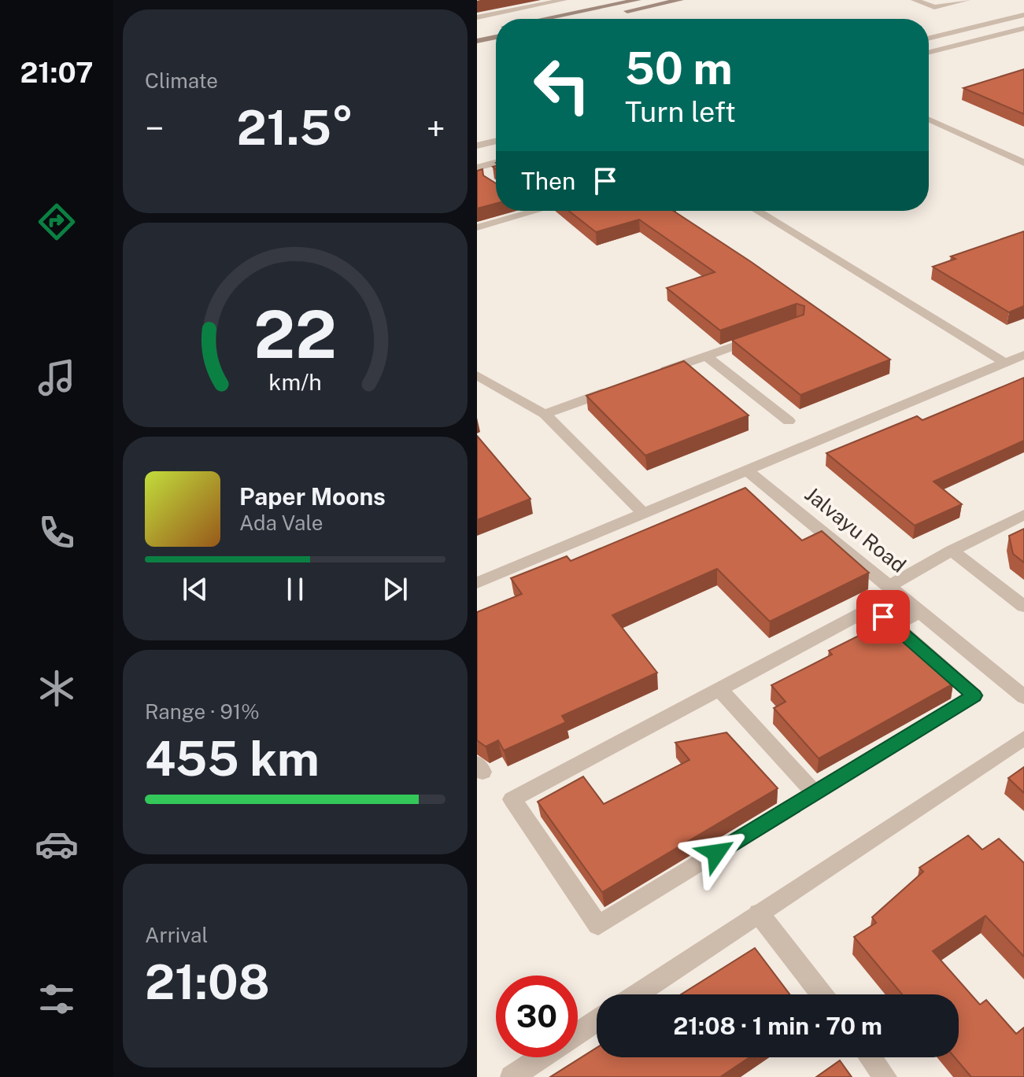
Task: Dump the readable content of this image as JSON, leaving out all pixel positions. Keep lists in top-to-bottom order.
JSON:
{
  "streets": {
    "street": ["Jalvayu Road"]
  },
  "page": {
    "tabs": "21:07",
    "tile": [
      "Climate",
      ["Range · 91%", "455 km"],
      ["Arrival", "21:08"]
    ],
    "turn": ["50 m", "Turn left"],
    "heat": ["−", "21.5°", "+"],
    "then": "Then",
    "song": ["Paper Moons", "Ada Vale"],
    "limit": "30",
    "trip": "21:08 · 1 min · 70 m",
    "gauge": ["22", "km/h"]
  }
}
